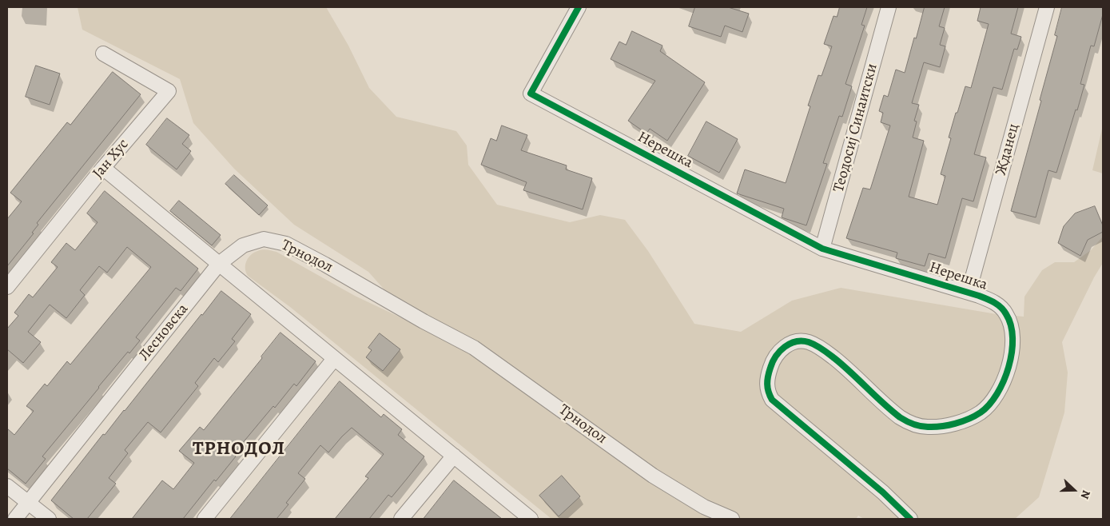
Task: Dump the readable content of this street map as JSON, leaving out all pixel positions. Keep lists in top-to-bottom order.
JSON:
{
  "streets": {
    "street": [
      "Теодосиј Синаитски",
      "Жданец",
      "Нерешка",
      "Јан Хус",
      "Трнодол",
      "Лесновска"
    ]
  },
  "crossings": [
    ["Теодосиј Синаитски", "Нерешка"],
    ["Жданец", "Нерешка"],
    ["Трнодол", "Лесновска"]
  ],
  "districts": ["ТРНОДОЛ"],
  "north": "right"
}
